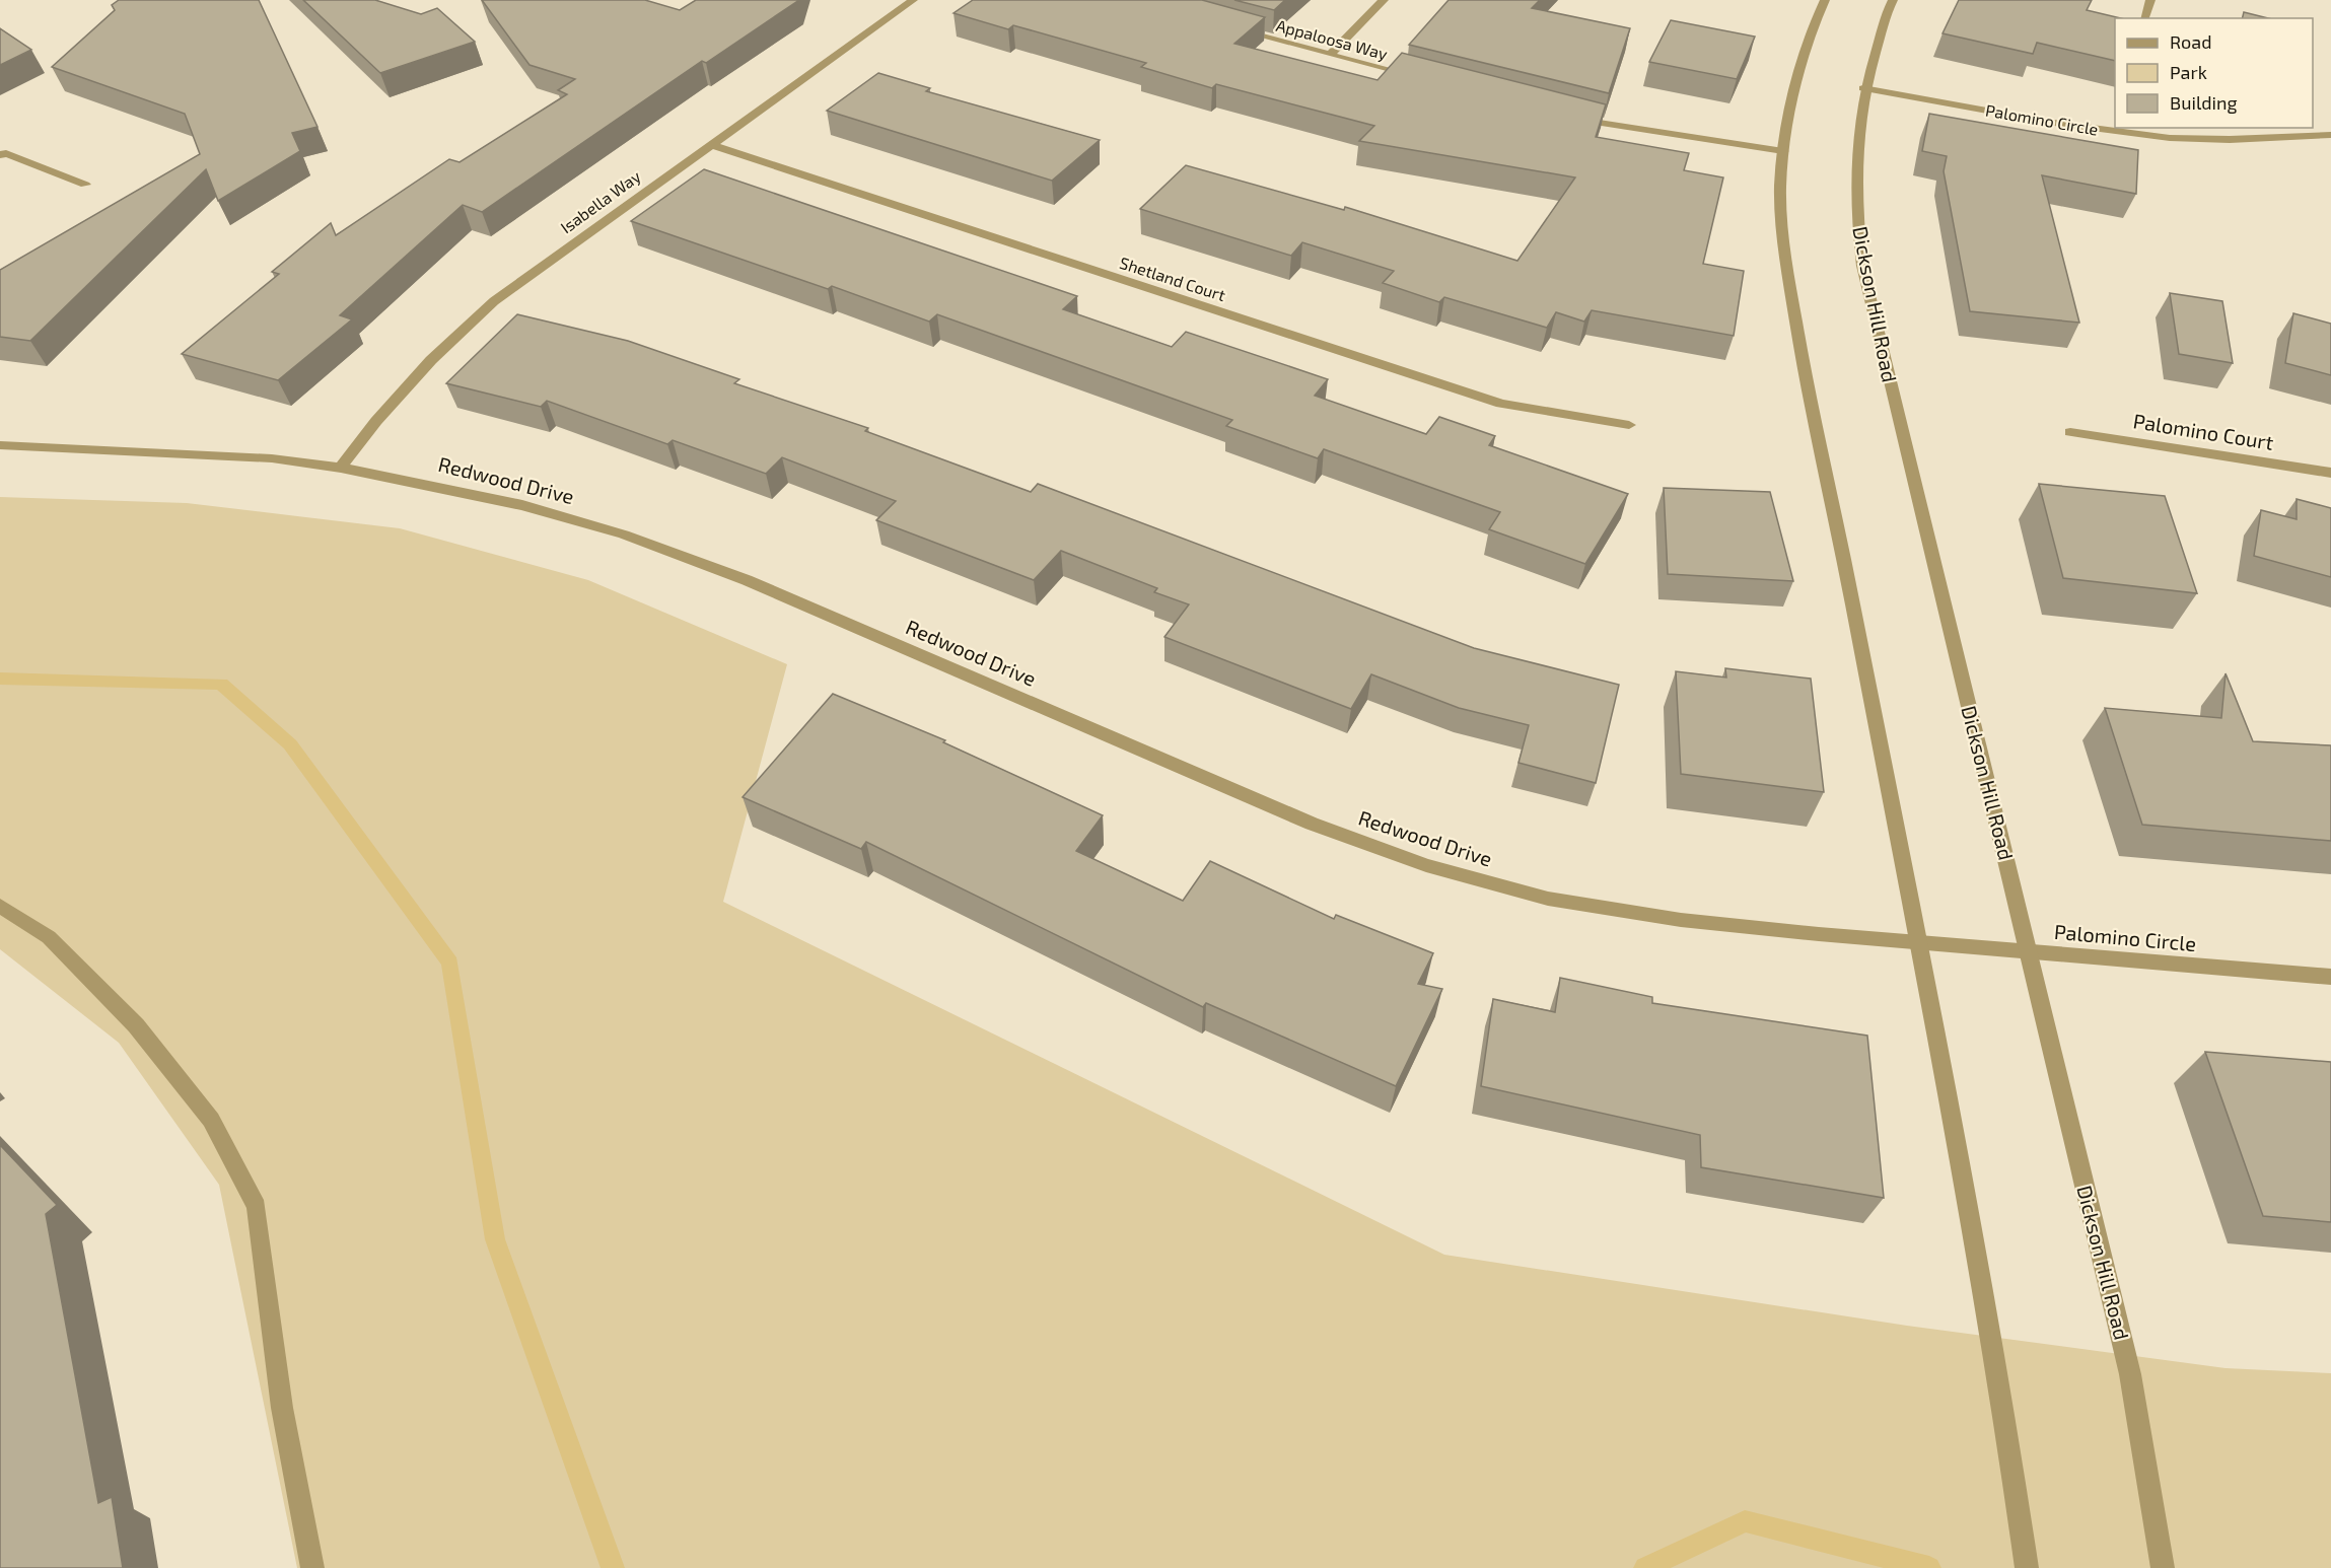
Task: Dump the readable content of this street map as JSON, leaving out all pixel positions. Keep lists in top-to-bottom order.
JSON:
{
  "streets": {
    "street": [
      "Appaloosa Way",
      "Palomino Circle",
      "Isabella Way",
      "Shetland Court",
      "Dickson Hill Road",
      "Palomino Court",
      "Redwood Drive"
    ]
  },
  "crossings": [
    ["Palomino Circle", "Dickson Hill Road"],
    ["Palomino Circle", "Redwood Drive"],
    ["Isabella Way", "Shetland Court"],
    ["Isabella Way", "Redwood Drive"]
  ],
  "legend": ["Road", "Park", "Building"]
}
